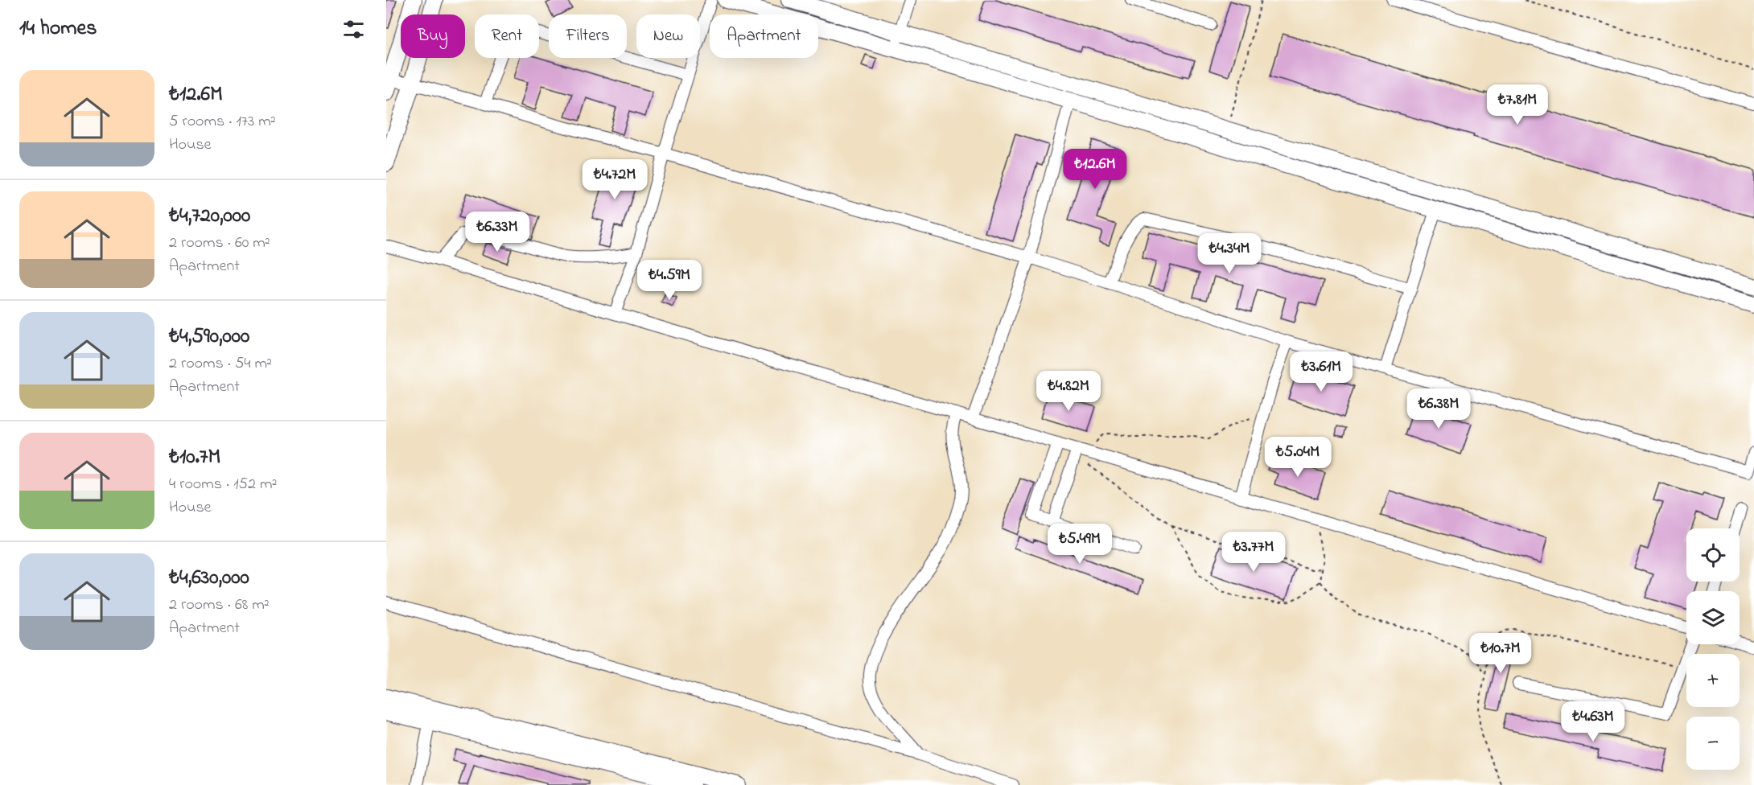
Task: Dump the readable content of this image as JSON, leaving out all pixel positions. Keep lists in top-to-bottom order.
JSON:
{
  "page": {
    "heading": "14 homes",
    "chip": [
      "Buy",
      "Rent",
      "Filters",
      "New",
      "Apartment"
    ],
    "list": [
      {
        "name": "₺12.6M",
        "note": "5 rooms · 173 m² · House"
      },
      {
        "name": "₺4,720,000",
        "note": "2 rooms · 60 m² · Apartment"
      },
      {
        "name": "₺4,590,000",
        "note": "2 rooms · 54 m² · Apartment"
      },
      {
        "name": "₺10.7M",
        "note": "4 rooms · 152 m² · House"
      },
      {
        "name": "₺4,630,000",
        "note": "2 rooms · 68 m² · Apartment"
      }
    ],
    "price": [
      "₺7.81M",
      "₺12.6M",
      "₺4.72M",
      "₺6.33M",
      "₺4.34M",
      "₺4.59M",
      "₺3.61M",
      "₺4.82M",
      "₺6.38M",
      "₺5.04M",
      "₺5.49M",
      "₺3.77M",
      "₺10.7M",
      "₺4.63M"
    ],
    "map_buttons": ["+", "−"]
  }
}
